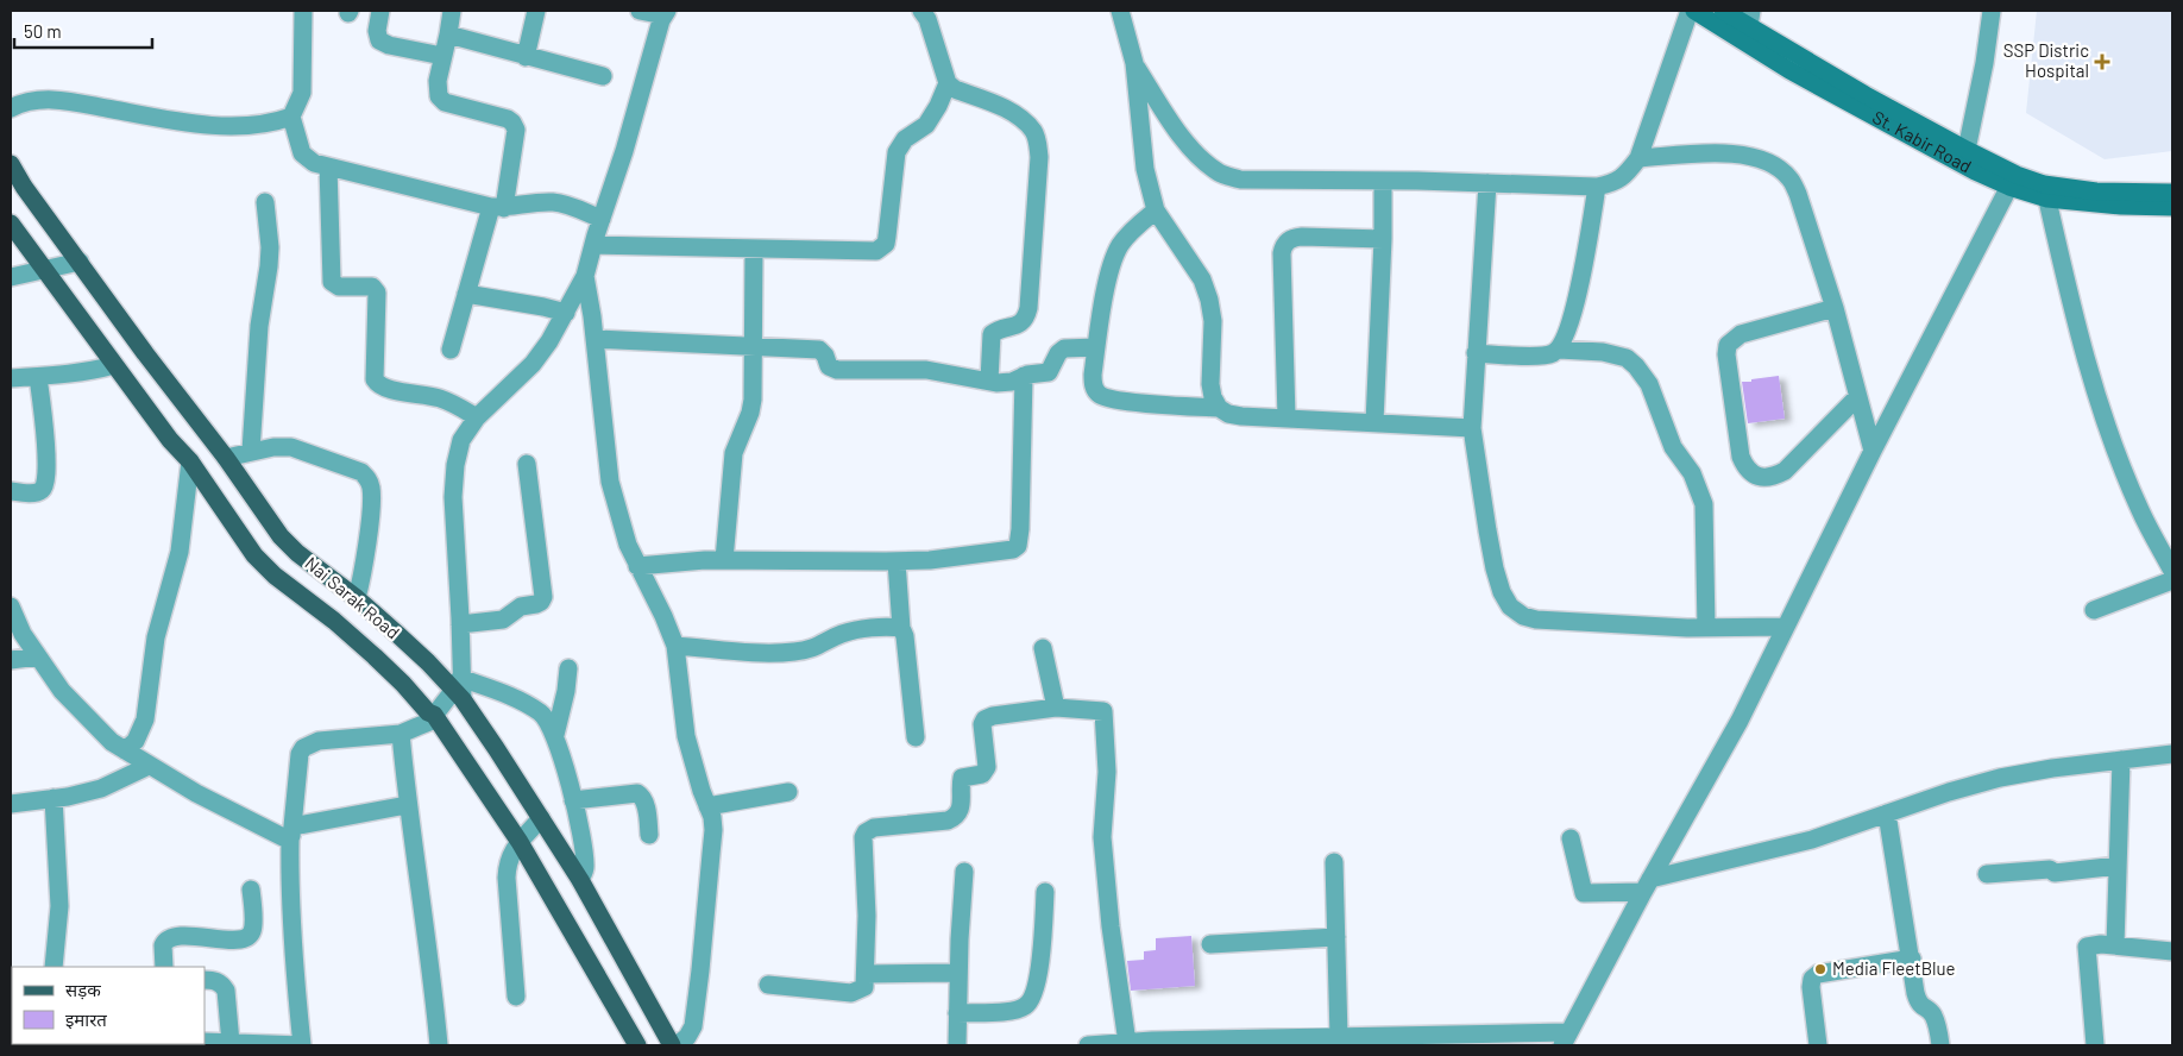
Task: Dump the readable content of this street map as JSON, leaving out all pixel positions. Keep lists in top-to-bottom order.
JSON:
{
  "streets": {
    "main road": ["St. Kabir Road", "Nai Sarak Road"]
  },
  "places": {
    "health": ["SSP Distric Hospital"],
    "other": ["Media FleetBlue"]
  },
  "legend": ["सड़क", "इमारत"],
  "scale_bar": "50 m"
}
